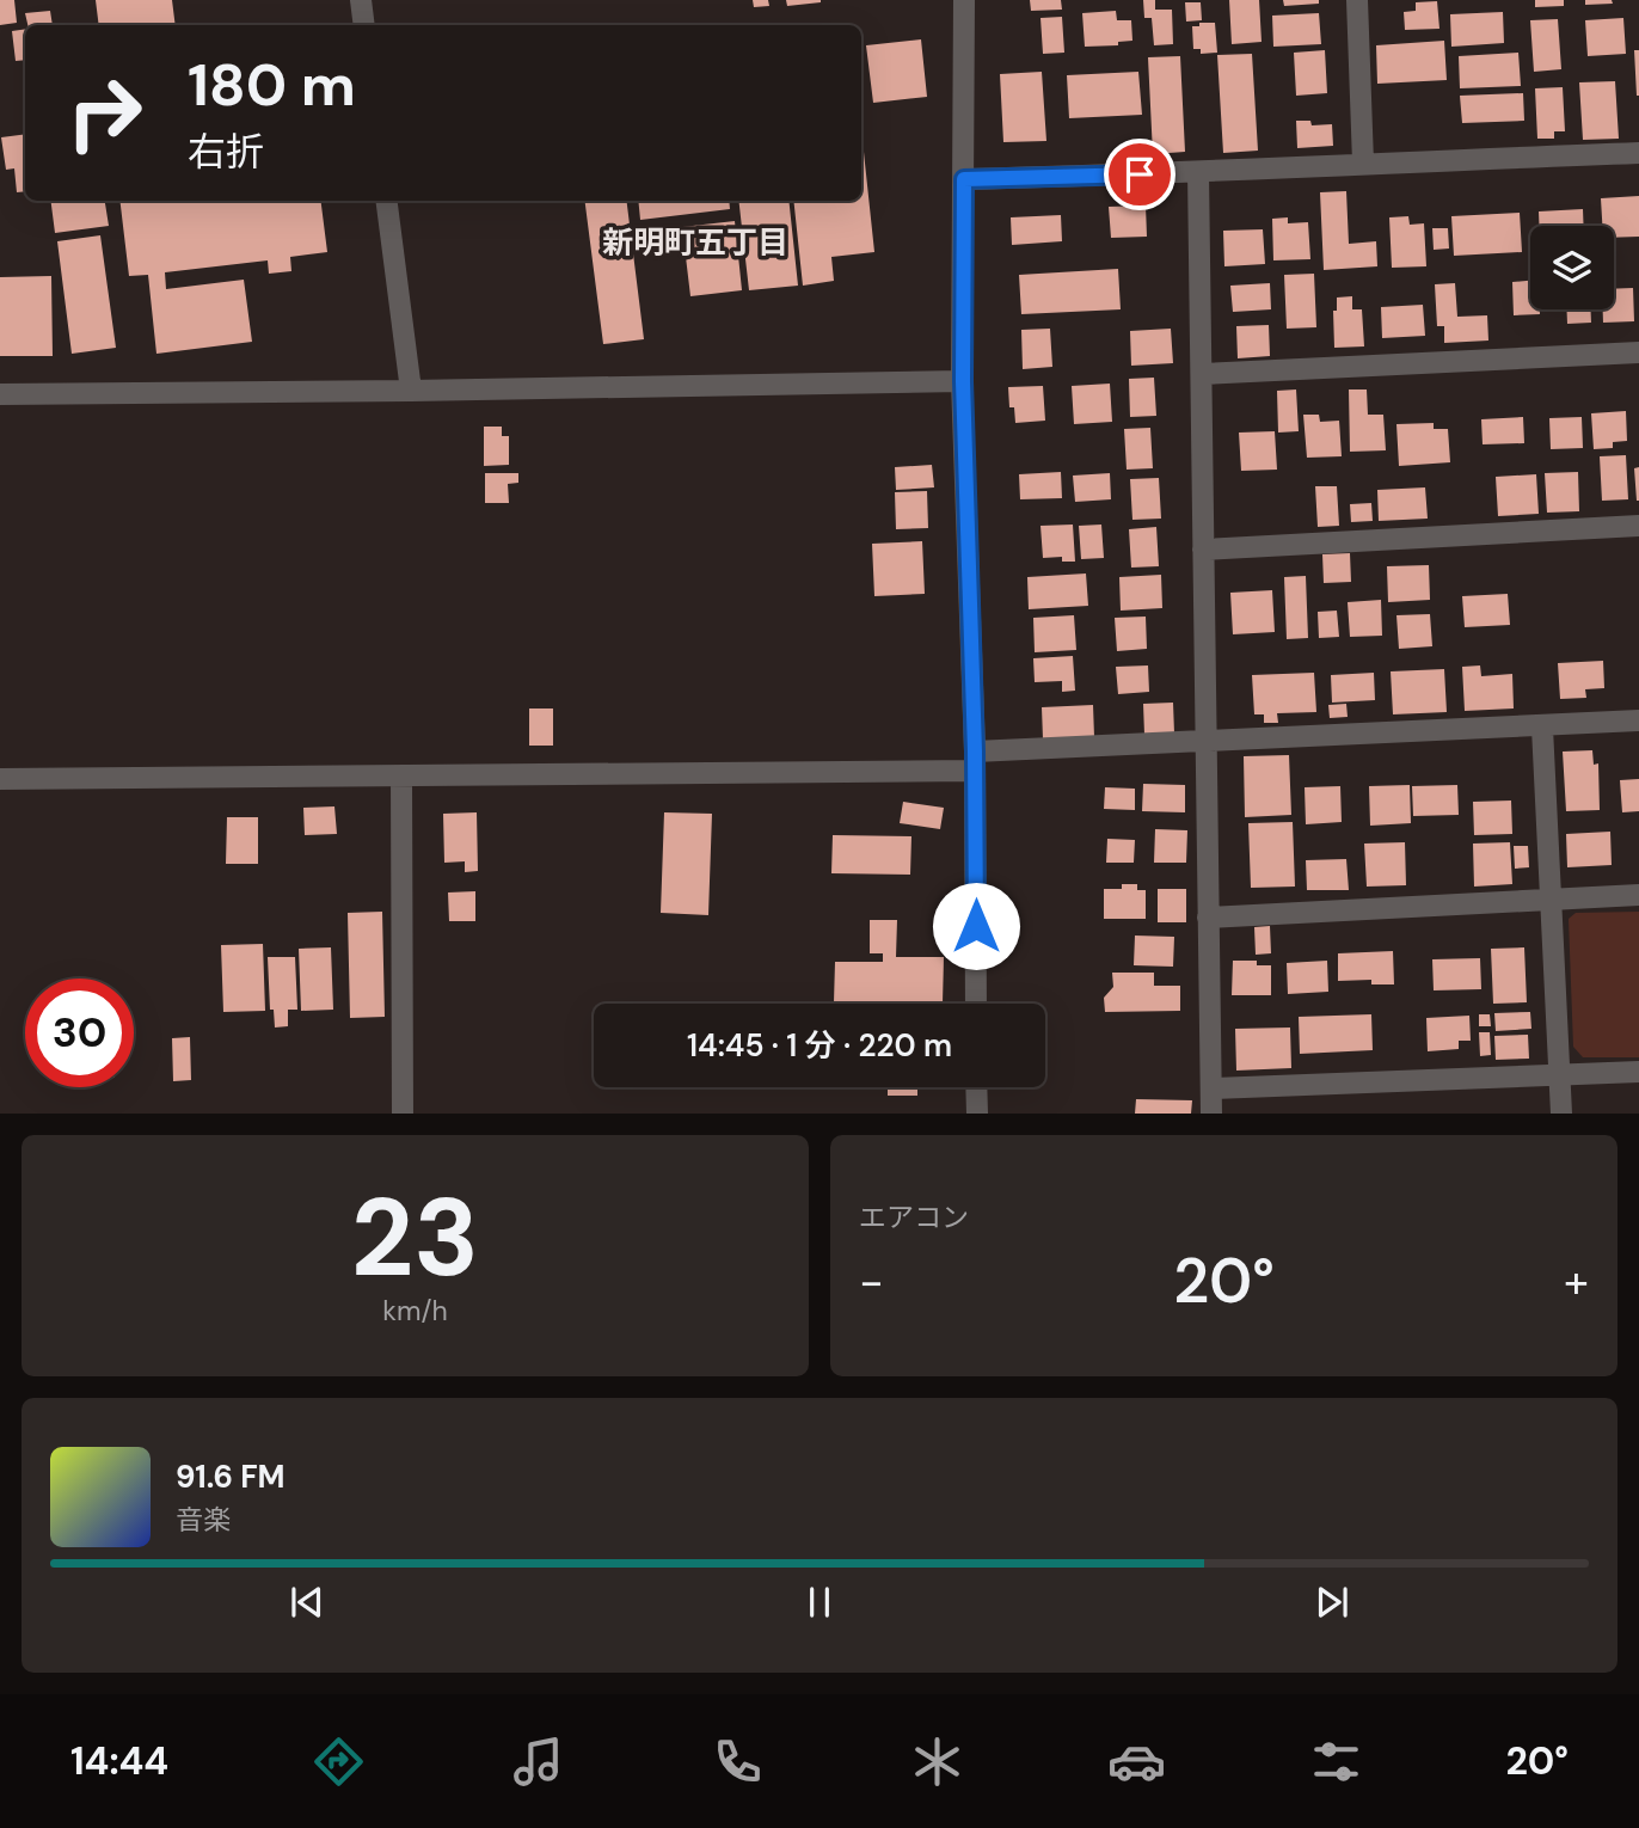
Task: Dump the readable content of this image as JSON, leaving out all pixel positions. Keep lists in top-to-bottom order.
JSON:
{
  "districts": ["新明町五丁目"],
  "page": {
    "turn": ["180 m", "右折"],
    "limit": "30",
    "trip": "14:45 · 1 分 · 220 m",
    "tile": [
      ["23", "km/h"],
      "エアコン"
    ],
    "heat": ["−", "20°", "+"],
    "song": ["91.6 FM", "音楽"],
    "tabs": ["14:44", "20°"]
  }
}
